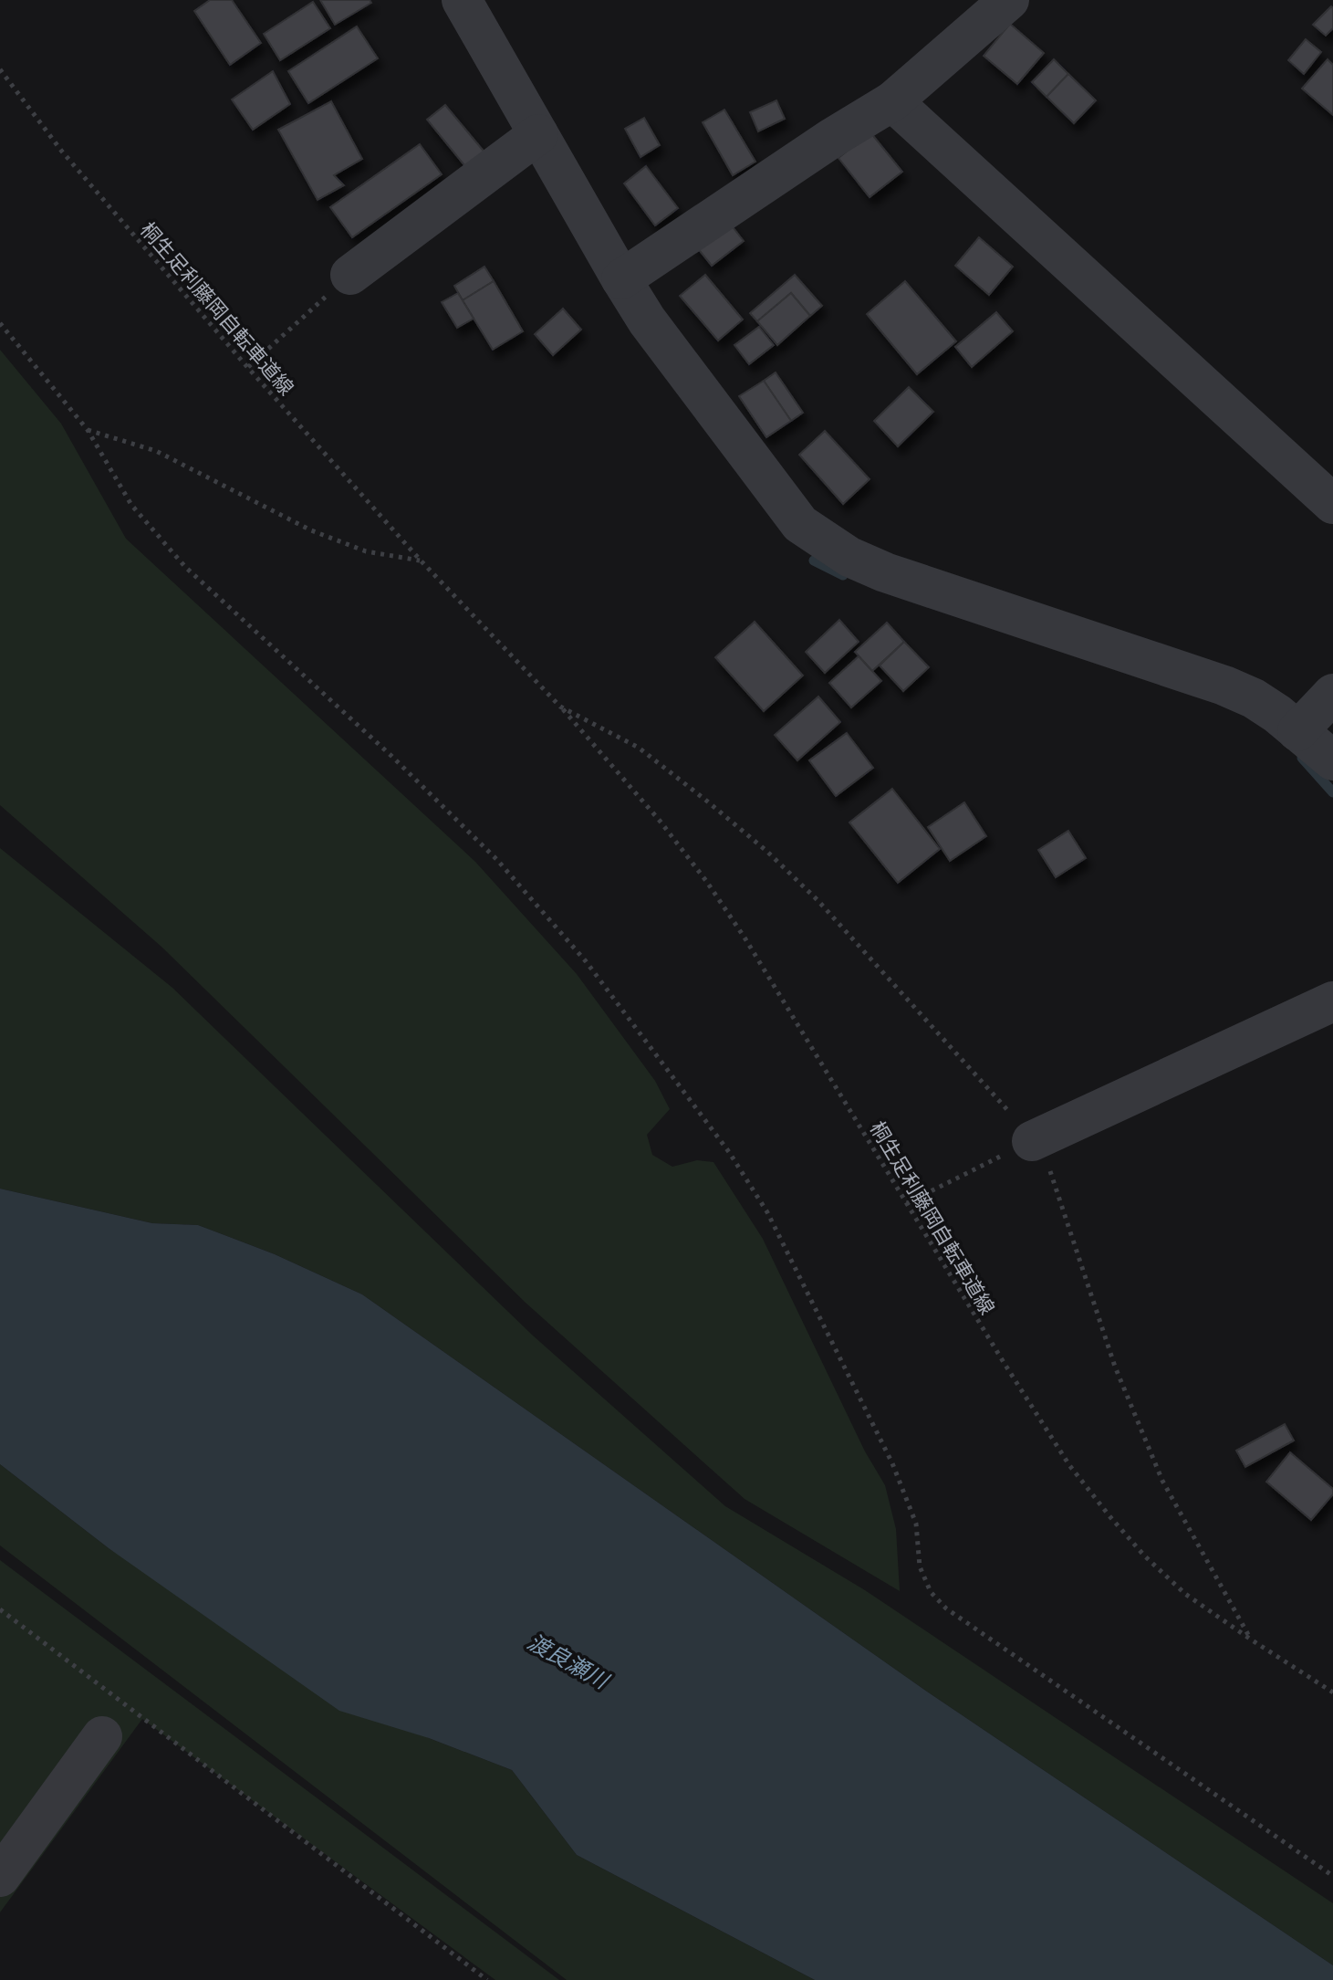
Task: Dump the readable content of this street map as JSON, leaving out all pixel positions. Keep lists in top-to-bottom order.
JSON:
{
  "streets": {
    "path": ["桐生足利藤岡自転車道線"]
  },
  "water": ["渡良瀬川"]
}
